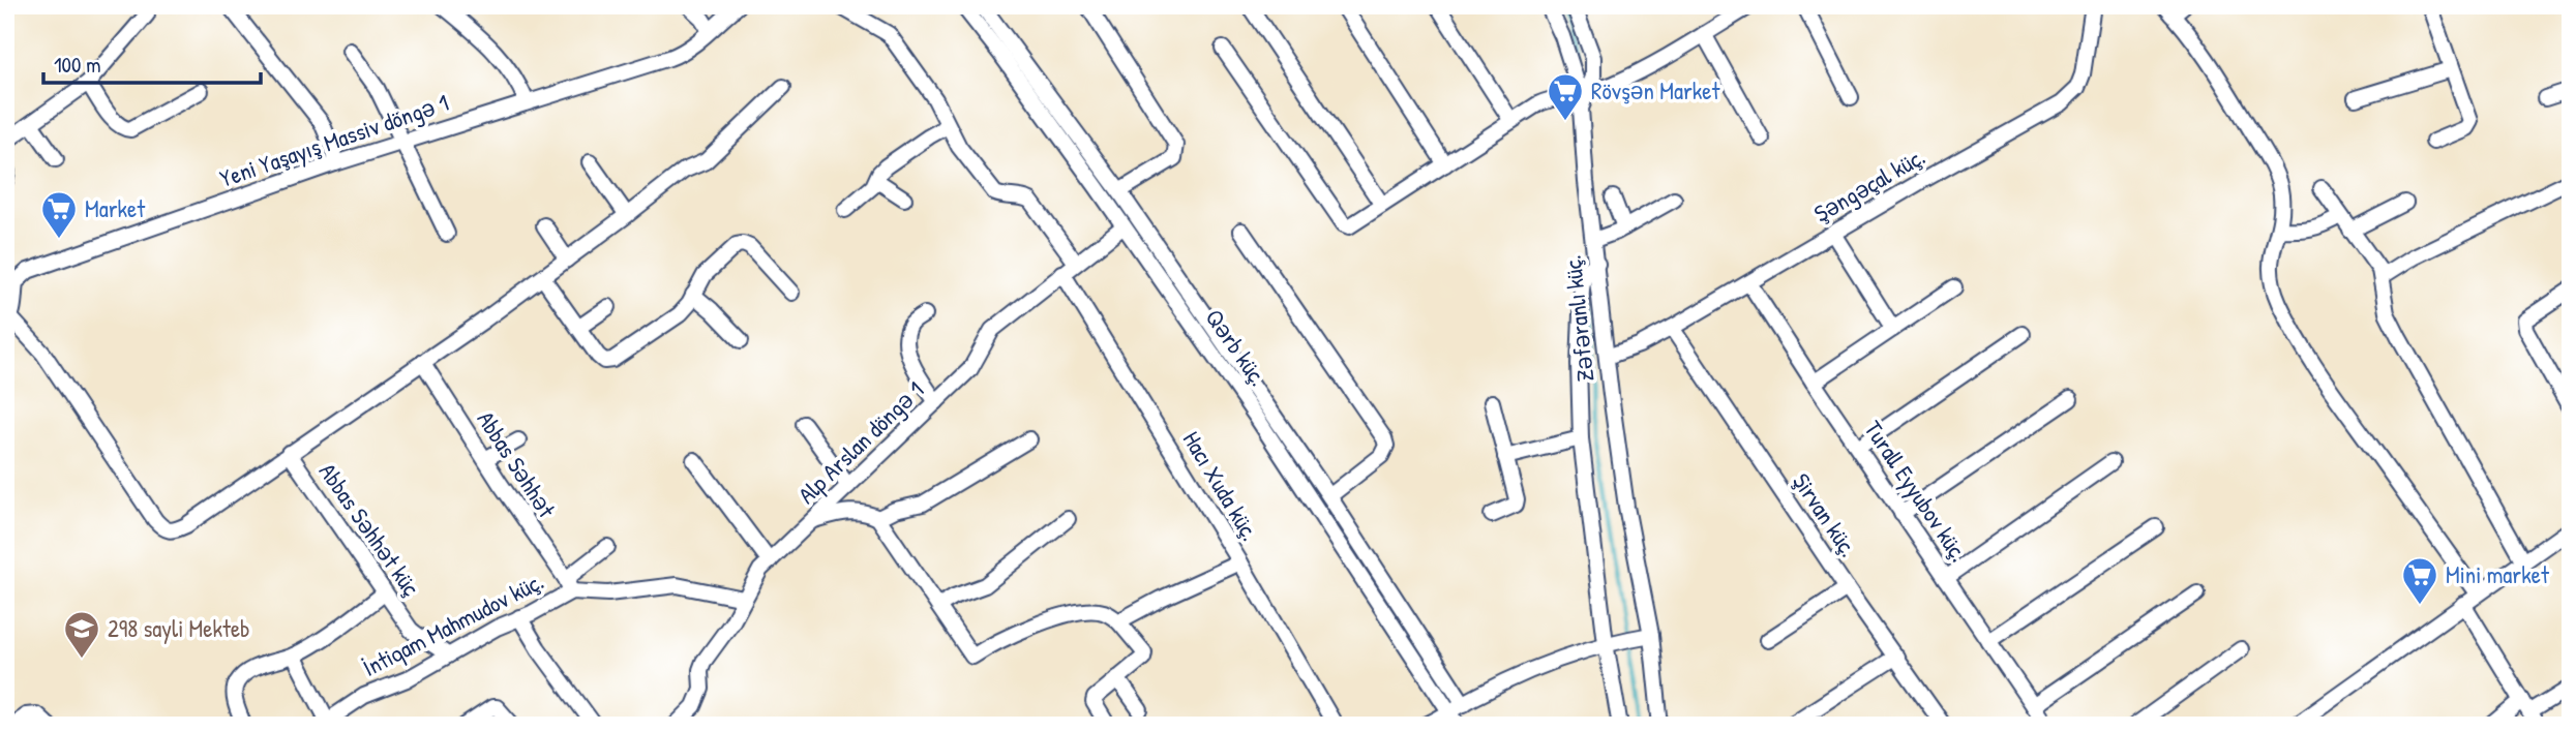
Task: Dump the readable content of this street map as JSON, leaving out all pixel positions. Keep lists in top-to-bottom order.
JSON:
{
  "streets": {
    "street": [
      "Yeni Yaşayış Massiv döngə 1",
      "Şəngəçal küç.",
      "Zəfəranlı küç.",
      "Qərb küç.",
      "Alp Arslan döngə 1",
      "Abbas Səhhət",
      "Hacı Xuda küç.",
      "Turall Eyyubov küç.",
      "Şirvan küç.",
      "Abbas Səhhət küç",
      "İntiqam Mahmudov küç."
    ]
  },
  "crossings": [
    ["Şəngəçal küç.", "Zəfəranlı küç."],
    ["Şəngəçal küç.", "Turall Eyyubov küç."],
    ["Şəngəçal küç.", "Şirvan küç."],
    ["Qərb küç.", "Alp Arslan döngə 1"],
    ["Alp Arslan döngə 1", "Hacı Xuda küç."],
    ["Alp Arslan döngə 1", "İntiqam Mahmudov küç."],
    ["Abbas Səhhət", "İntiqam Mahmudov küç."],
    ["Abbas Səhhət küç", "İntiqam Mahmudov küç."]
  ],
  "places": {
    "supermarket": ["Rövşən Market", "Market", "Mini market"],
    "school or university": ["298 sayli Mekteb"]
  },
  "scale_bar": "100 m"
}
